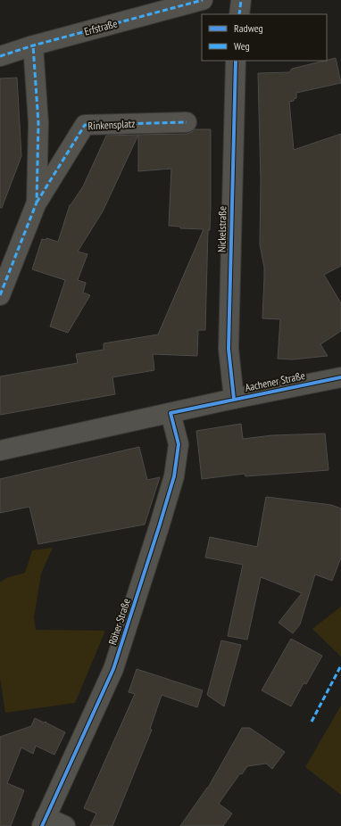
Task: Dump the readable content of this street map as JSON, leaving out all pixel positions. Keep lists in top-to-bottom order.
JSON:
{
  "streets": {
    "street": [
      "Erfstraße",
      "Rinkensplatz",
      "Nickelstraße",
      "Aachener Straße",
      "Röher Straße"
    ]
  },
  "crossings": [
    ["Erfstraße", "Rinkensplatz"],
    ["Nickelstraße", "Aachener Straße"],
    ["Aachener Straße", "Röher Straße"]
  ],
  "legend": ["Radweg", "Weg"]
}
